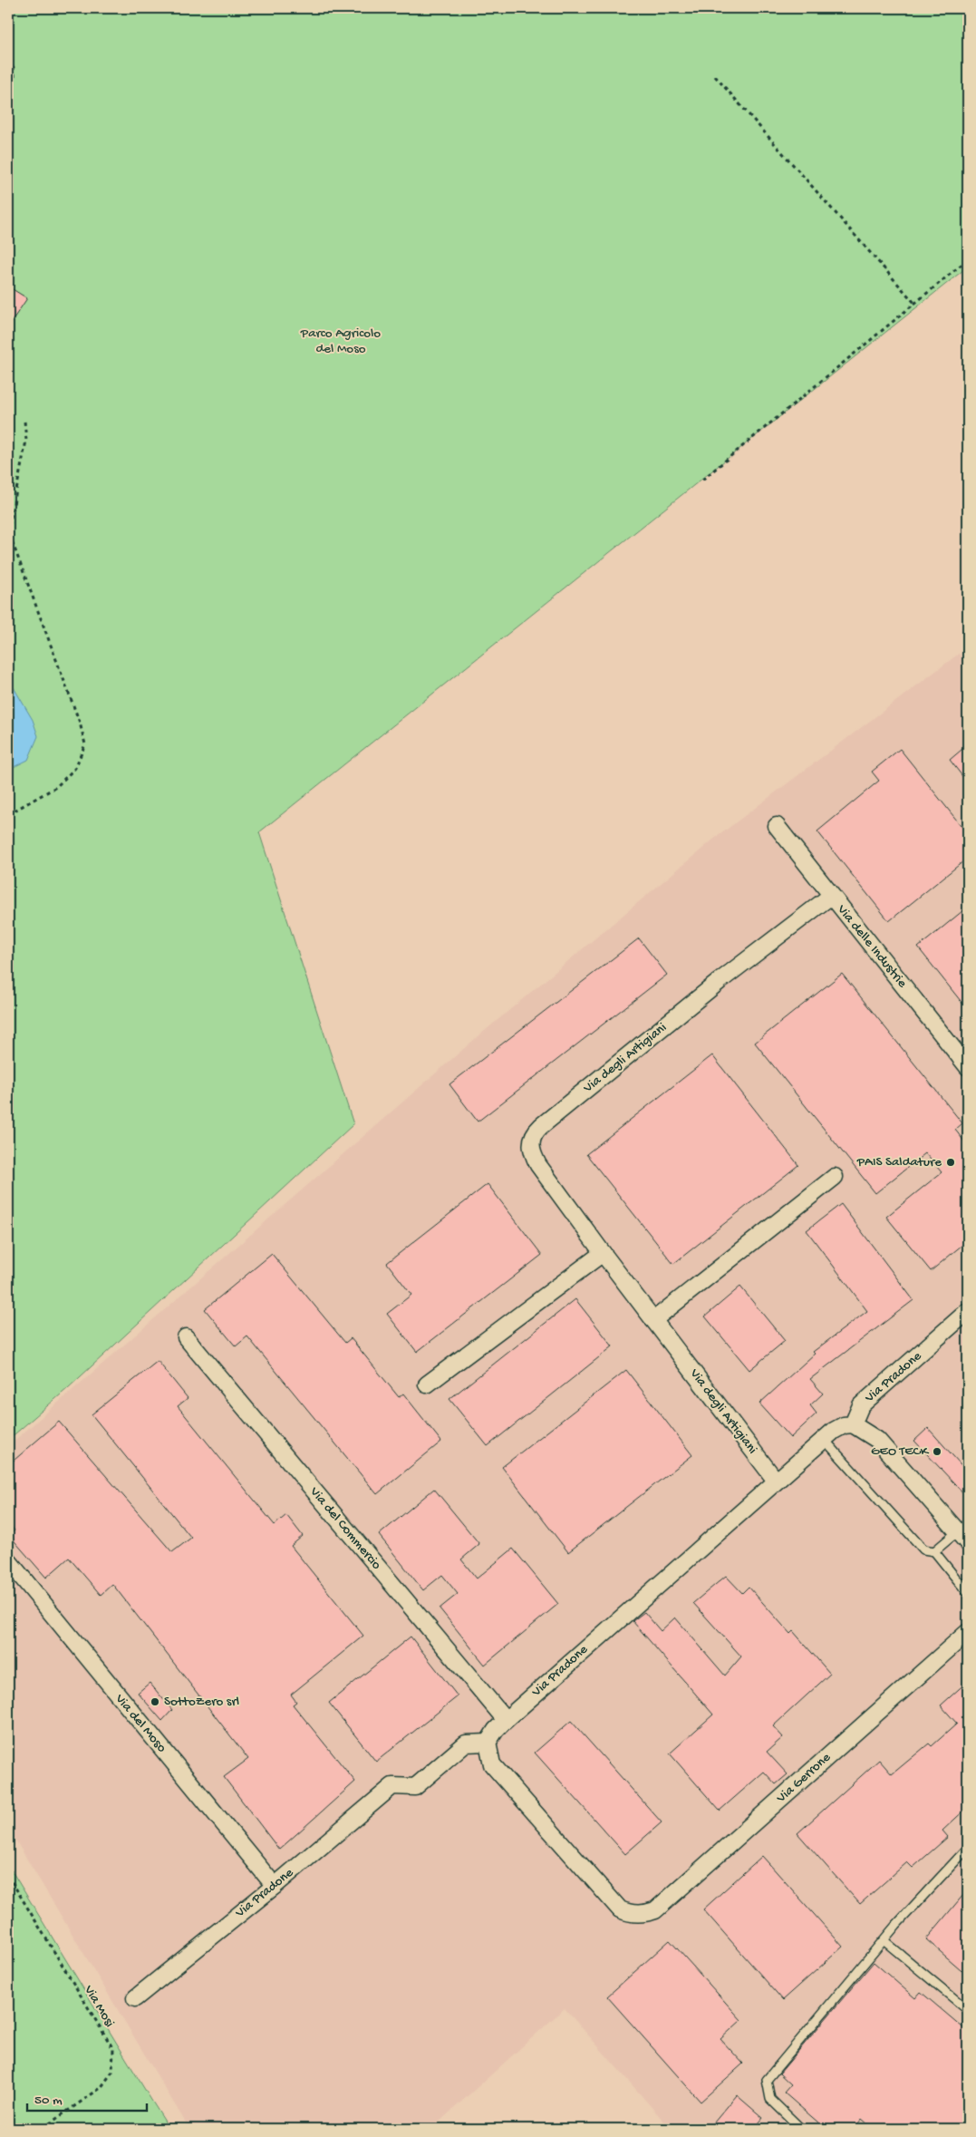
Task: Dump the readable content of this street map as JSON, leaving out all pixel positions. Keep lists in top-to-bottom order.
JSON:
{
  "streets": {
    "street": [
      "Via delle Industrie",
      "Via degli Artigiani",
      "Via Pradone",
      "Via del Commercio",
      "Via del Moso",
      "Via Gerrone"
    ],
    "path": ["Via Mosi"]
  },
  "crossings": [
    ["Via delle Industrie", "Via degli Artigiani"],
    ["Via degli Artigiani", "Via Pradone"],
    ["Via Pradone", "Via del Commercio"],
    ["Via Pradone", "Via del Moso"],
    ["Via Pradone", "Via Gerrone"]
  ],
  "parks": ["Parco Agricolo del Moso"],
  "places": ["PAIS Saldature", "GEO TECK", "SottoZero srl"],
  "scale_bar": "50 m"
}
